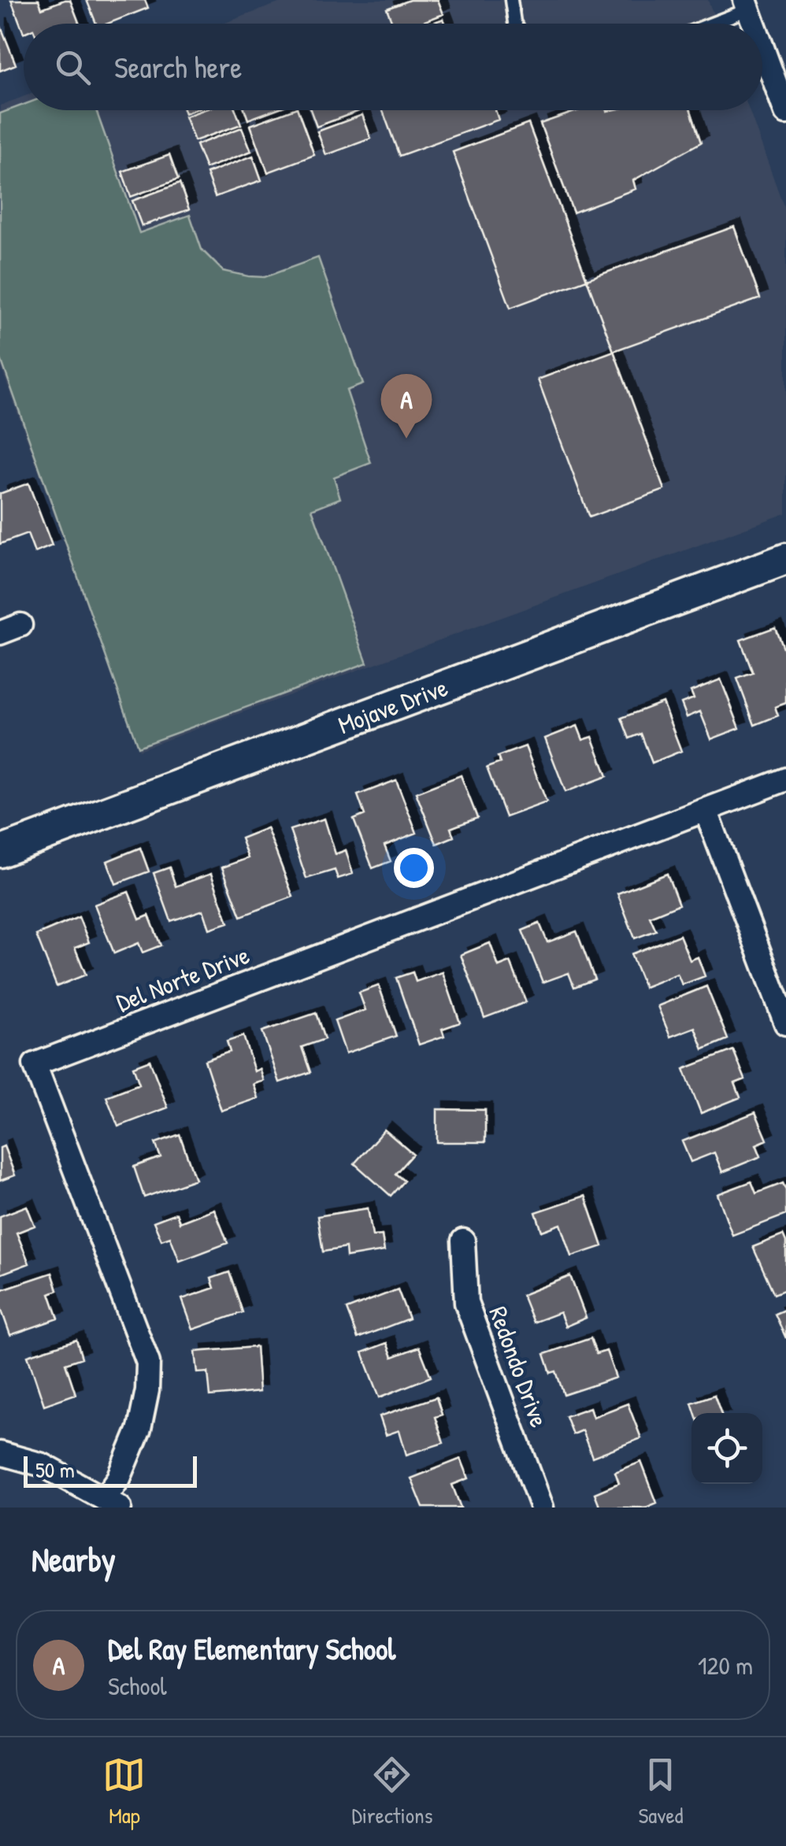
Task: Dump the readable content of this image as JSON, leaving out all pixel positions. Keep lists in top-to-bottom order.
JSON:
{
  "streets": {
    "main road": ["Mojave Drive"],
    "street": ["Del Norte Drive", "Redondo Drive"]
  },
  "scale_bar": "50 m",
  "page": {
    "search": "Search here",
    "pins": "A",
    "scale": "50 m",
    "heading": "Nearby",
    "list": [
      {
        "mark": "A",
        "name": "Del Ray Elementary School",
        "note": "School",
        "value": "120 m"
      }
    ],
    "nav": ["Map", "Directions", "Saved"]
  }
}
